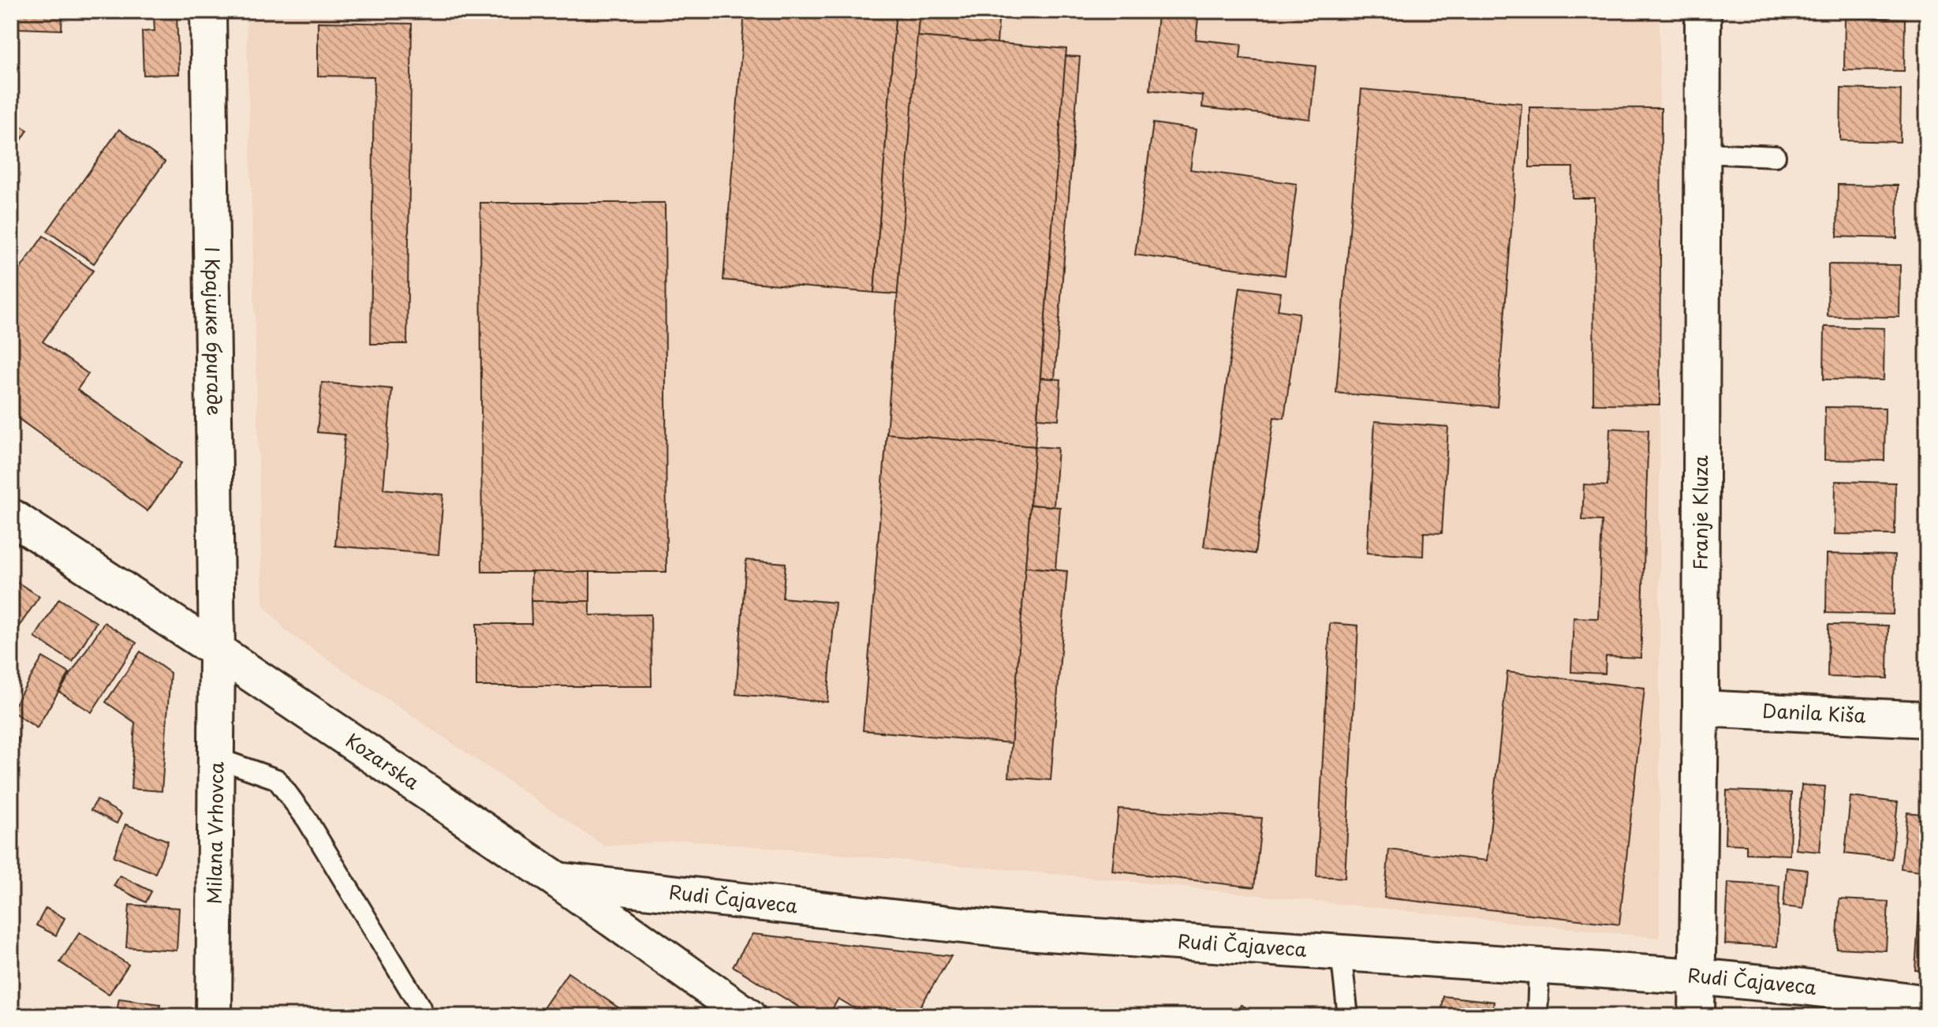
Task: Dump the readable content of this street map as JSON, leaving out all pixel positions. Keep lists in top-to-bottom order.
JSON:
{
  "streets": {
    "street": [
      "I Крајшке бригаде",
      "Franje Kluza",
      "Danila Kiša",
      "Kozarska",
      "Milana Vrhovca",
      "Rudi Čajaveca"
    ]
  },
  "crossings": [
    ["I Крајшке бригаде", "Kozarska"],
    ["I Крајшке бригаде", "Milana Vrhovca"],
    ["Franje Kluza", "Danila Kiša"],
    ["Franje Kluza", "Rudi Čajaveca"],
    ["Kozarska", "Milana Vrhovca"],
    ["Kozarska", "Rudi Čajaveca"]
  ]
}
